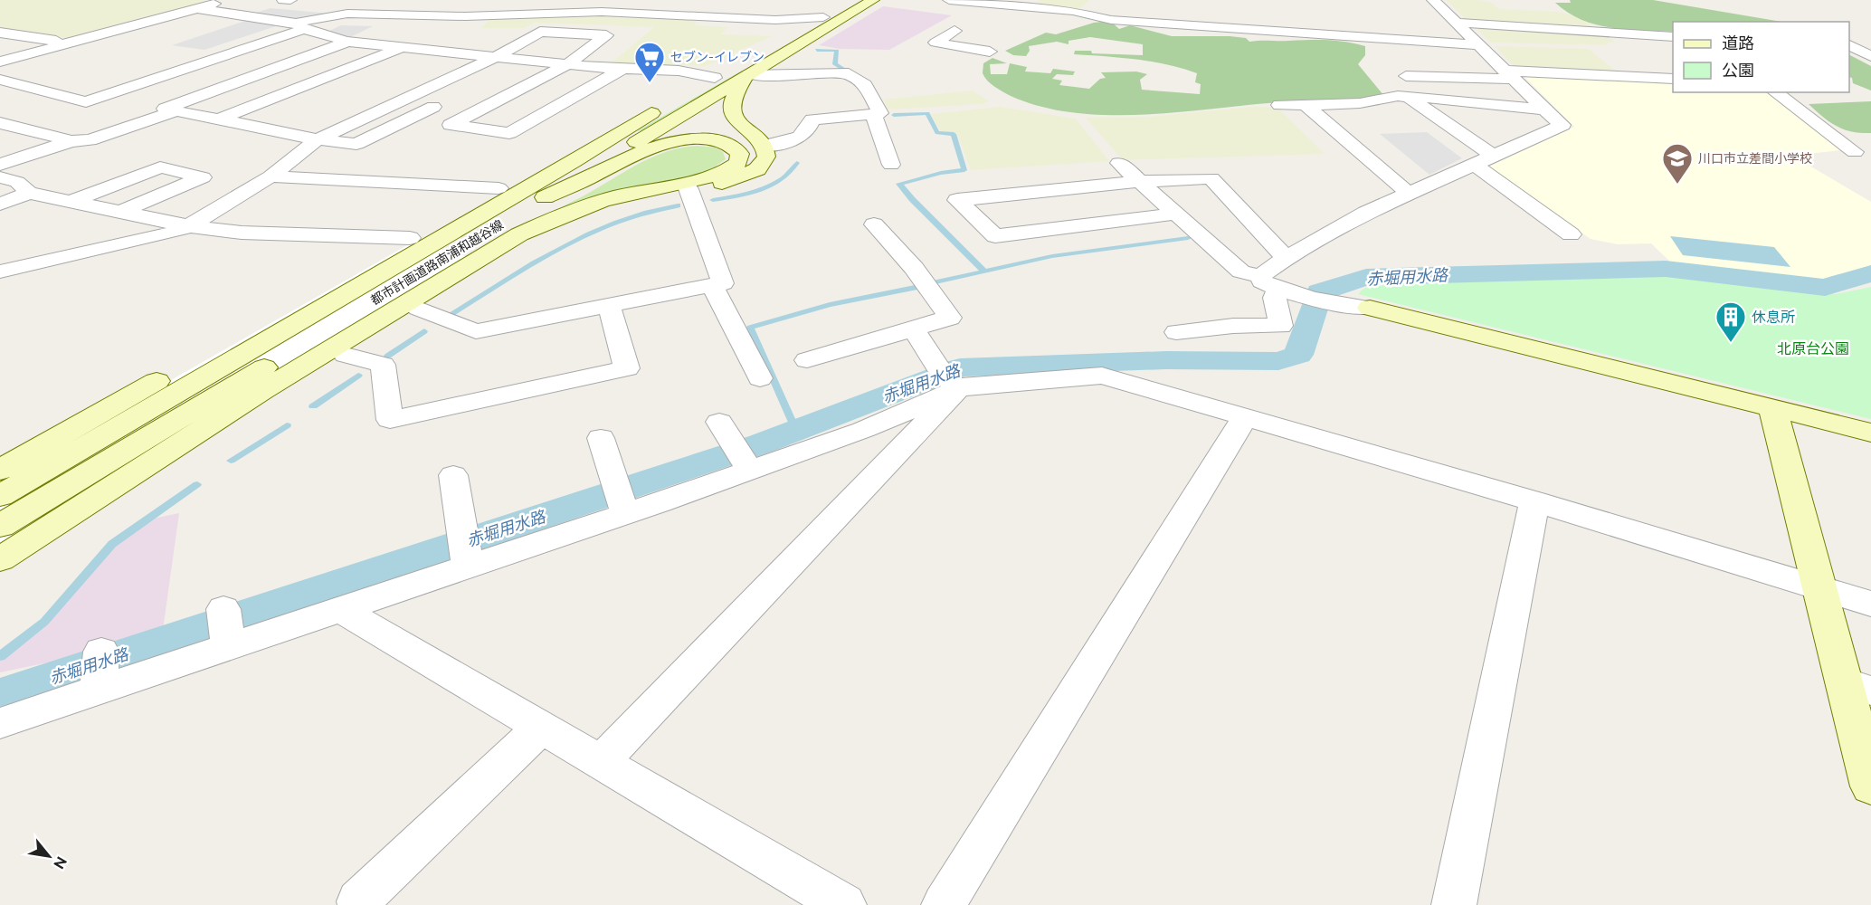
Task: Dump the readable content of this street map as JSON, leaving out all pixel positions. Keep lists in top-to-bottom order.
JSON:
{
  "streets": {
    "street": ["都市計画道路南浦和越谷線"]
  },
  "water": ["赤堀用水路"],
  "parks": ["北原台公園"],
  "places": {
    "supermarket": ["セブン-イレブン"],
    "school or university": ["川口市立差間小学校"],
    "building": ["休息所"]
  },
  "legend": ["道路", "公園"],
  "north": "bottom right"
}
